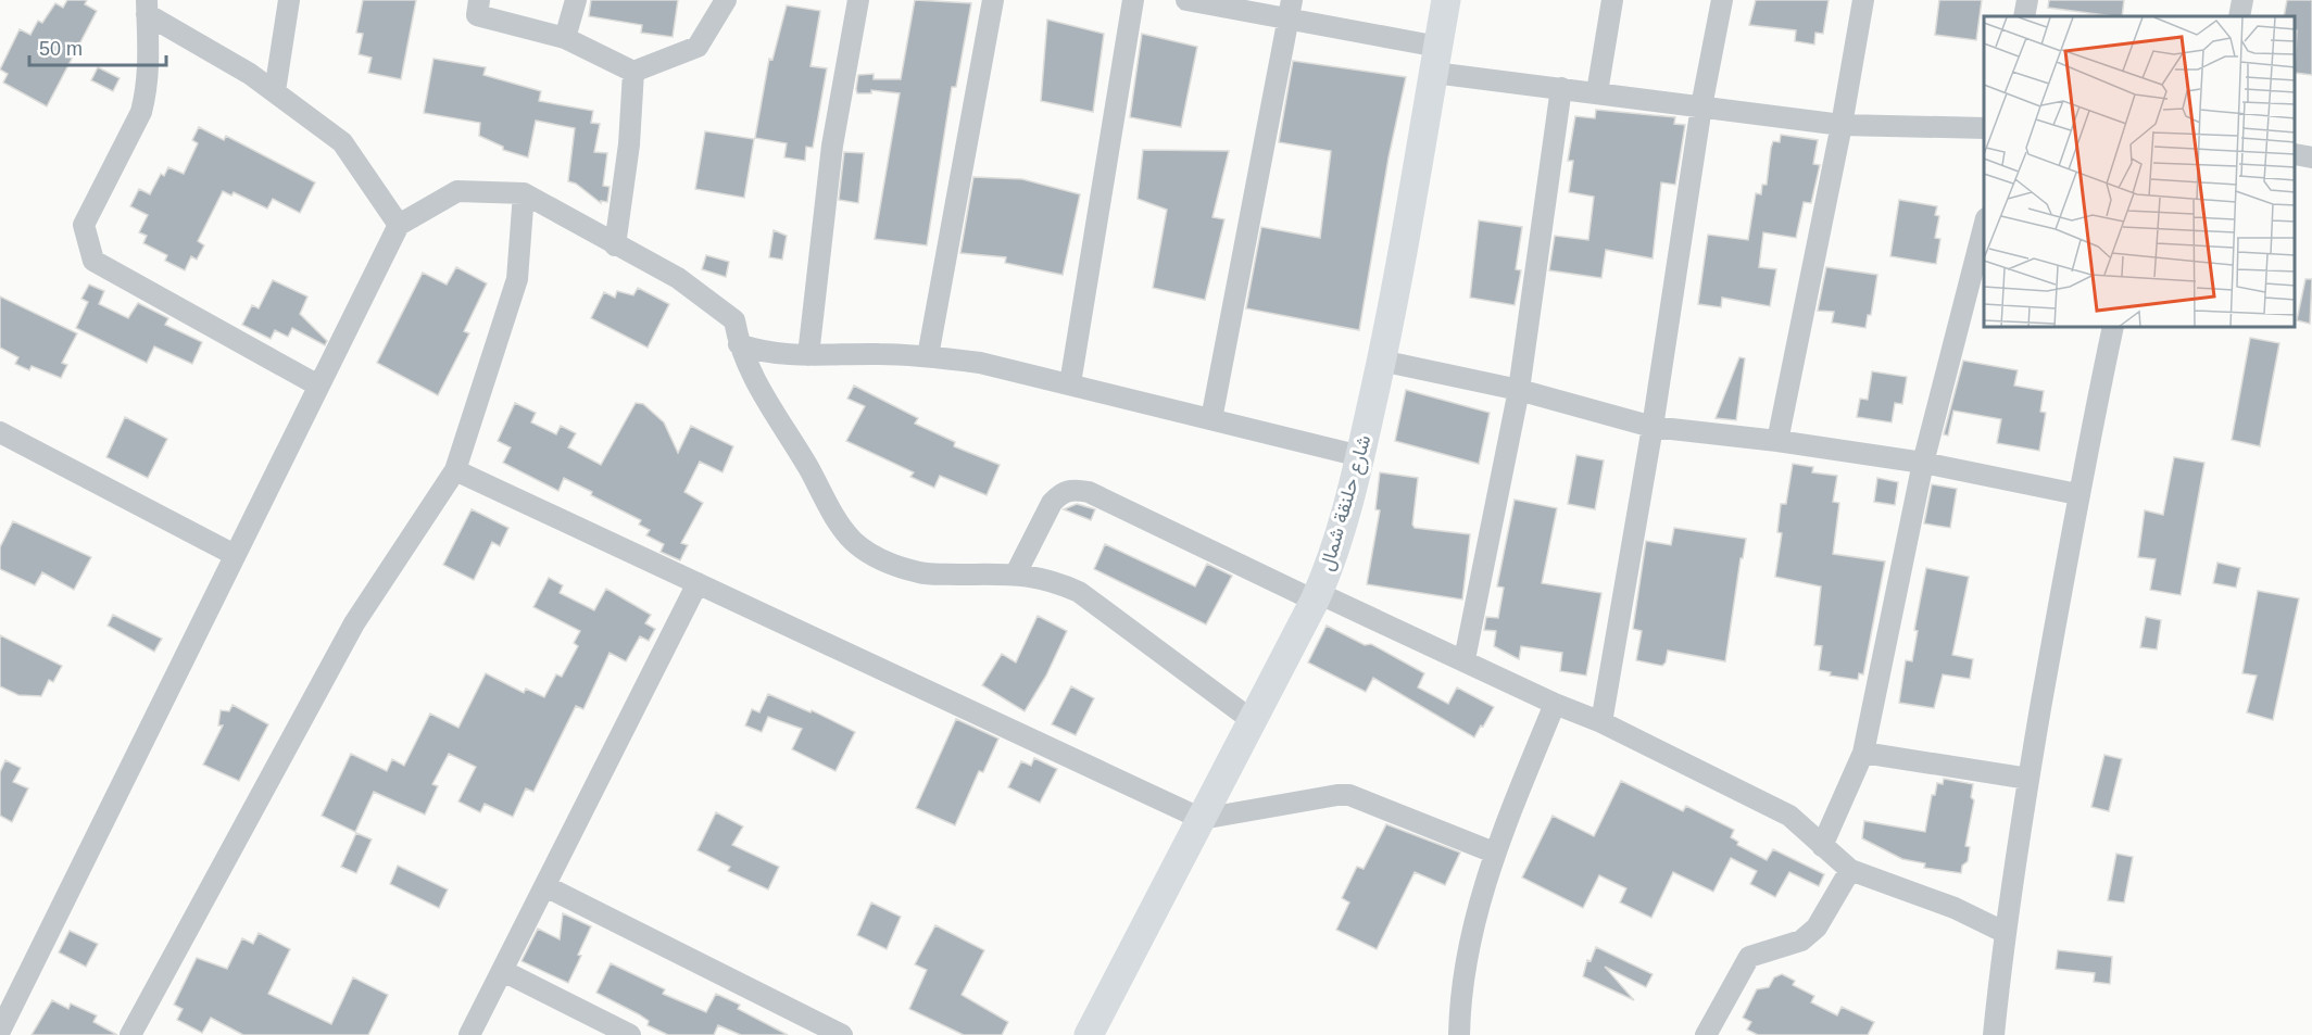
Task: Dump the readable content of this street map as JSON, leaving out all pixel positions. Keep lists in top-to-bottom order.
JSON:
{
  "streets": {
    "street": ["شارع حلنقة شمال"]
  },
  "scale_bar": "50 m"
}
